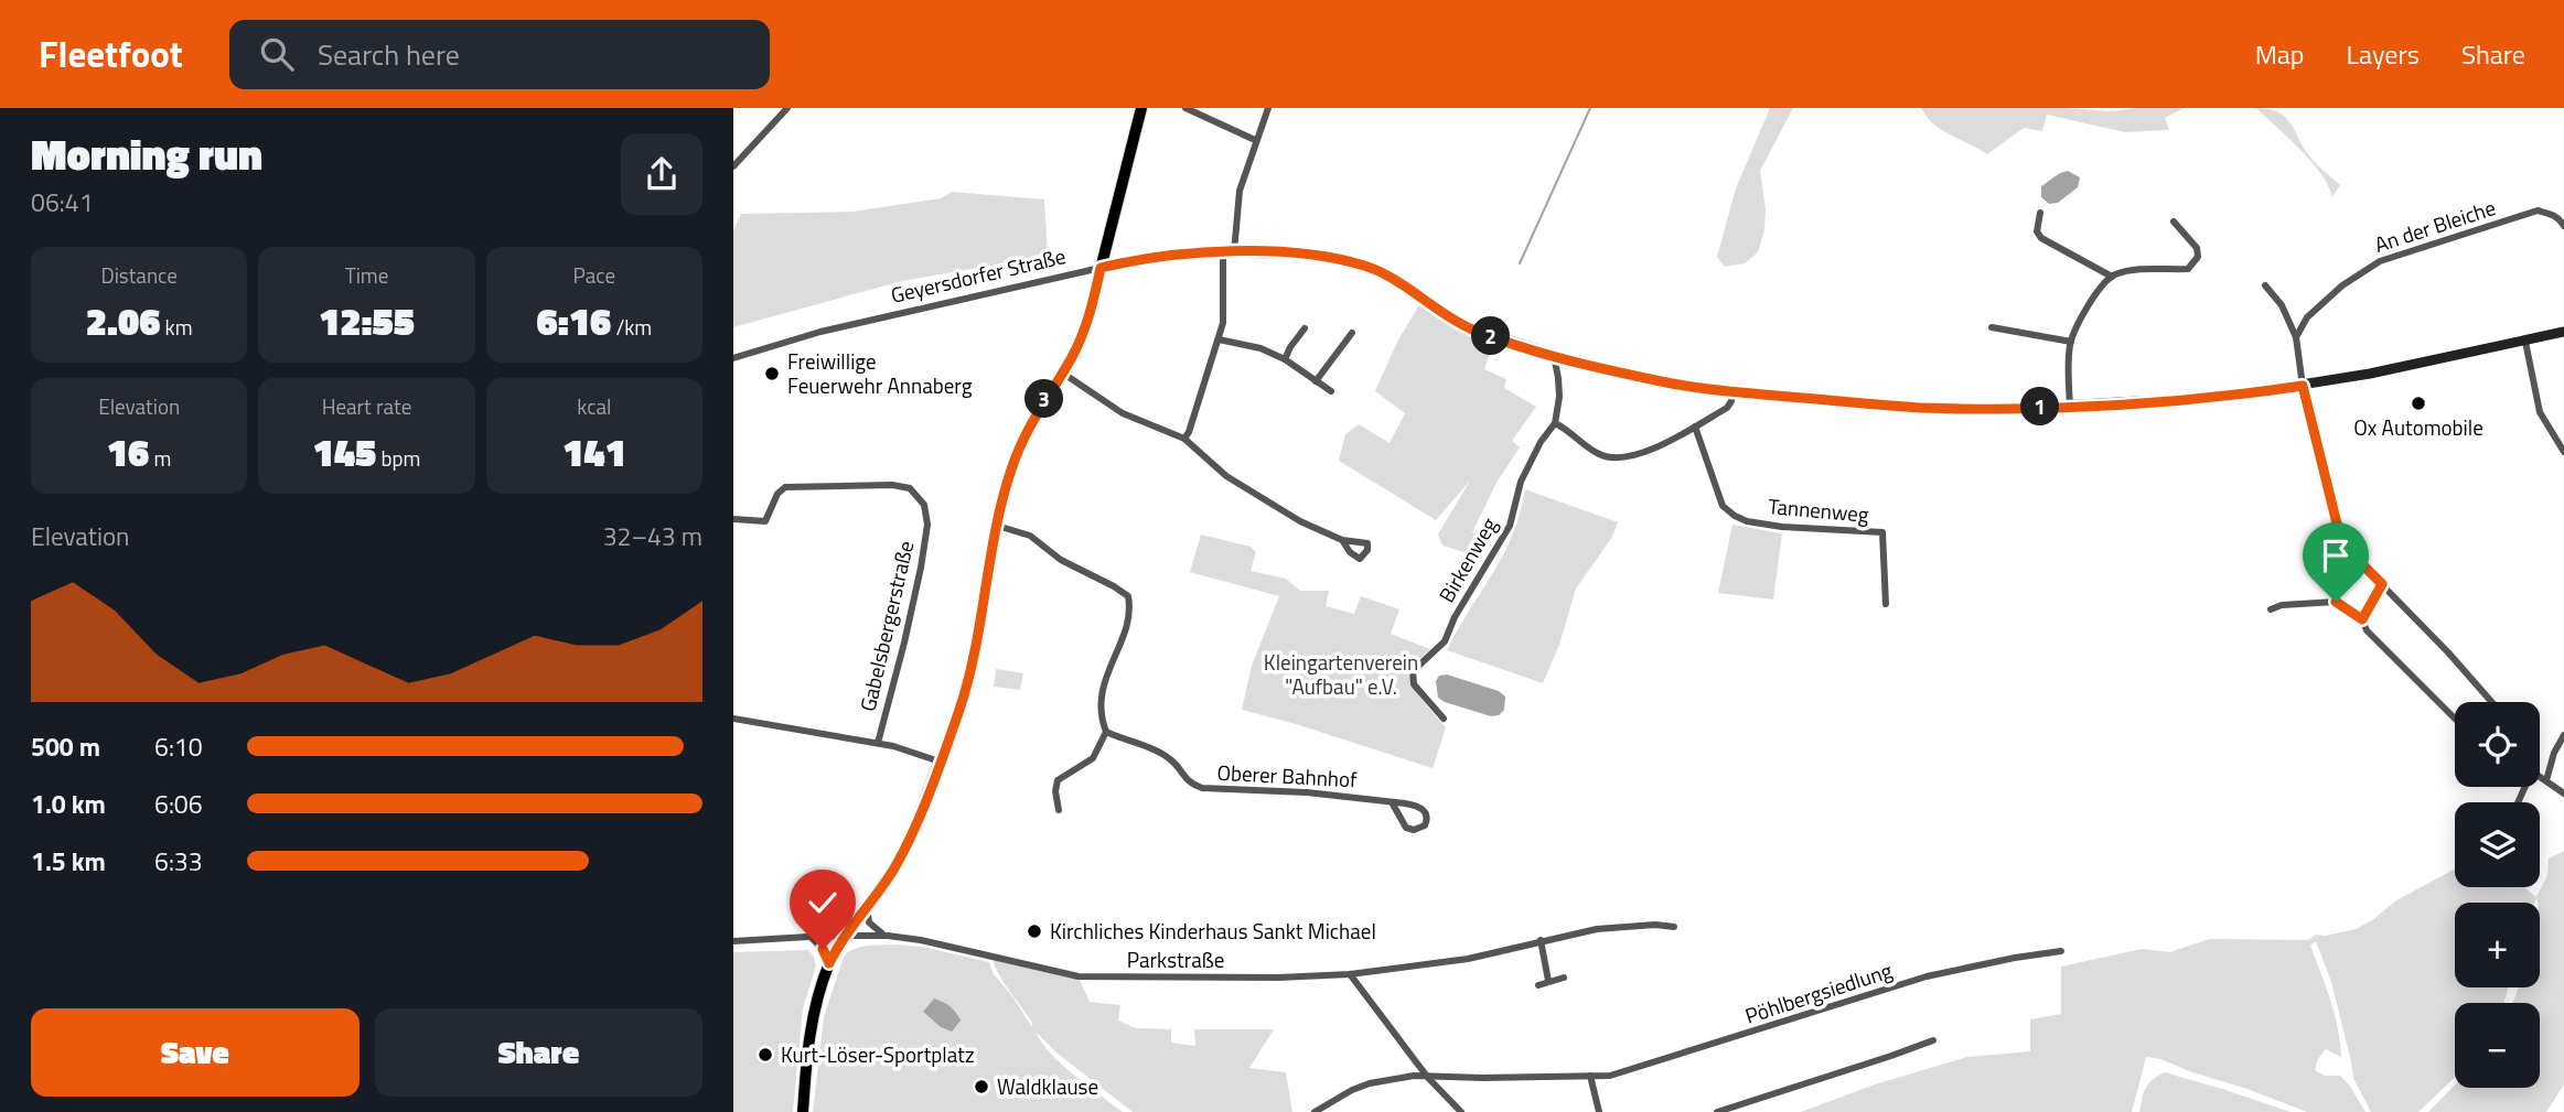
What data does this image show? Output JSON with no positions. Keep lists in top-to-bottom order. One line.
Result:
{"streets":{"main road":["Geyersdorfer Straße"],"street":["An der Bleiche","Tannenweg","Birkenweg","Gabelsbergerstraße","Oberer Bahnhof","Parkstraße","Pöhlbergsiedlung"]},"crossings":[["Geyersdorfer Straße","Birkenweg"]],"parks":["Kleingartenverein \"Aufbau\" e.V."],"places":["Freiwillige Feuerwehr Annaberg","Ox Automobile","Kirchliches Kinderhaus Sankt Michael","Kurt-Löser-Sportplatz","Waldklause"],"page":{"header":"Fleetfoot","search":"Search here","nav":["Map","Layers","Share"],"heading":["Morning run","06:41"],"stats":[["Distance","2.06 km"],["Time","12:55"],["Pace","6:16 /km"],["Elevation","16 m"],["Heart rate","145 bpm"],["kcal","141"]],"pins":["2","3","1"],"chart":["Elevation","32–43 m"],"map_buttons":["+","−"],"list":[{"name":"500 m","note":"6:10"},{"name":"1.0 km","note":"6:06"},{"name":"1.5 km","note":"6:33"}],"buttons":["Save","Share"]}}
